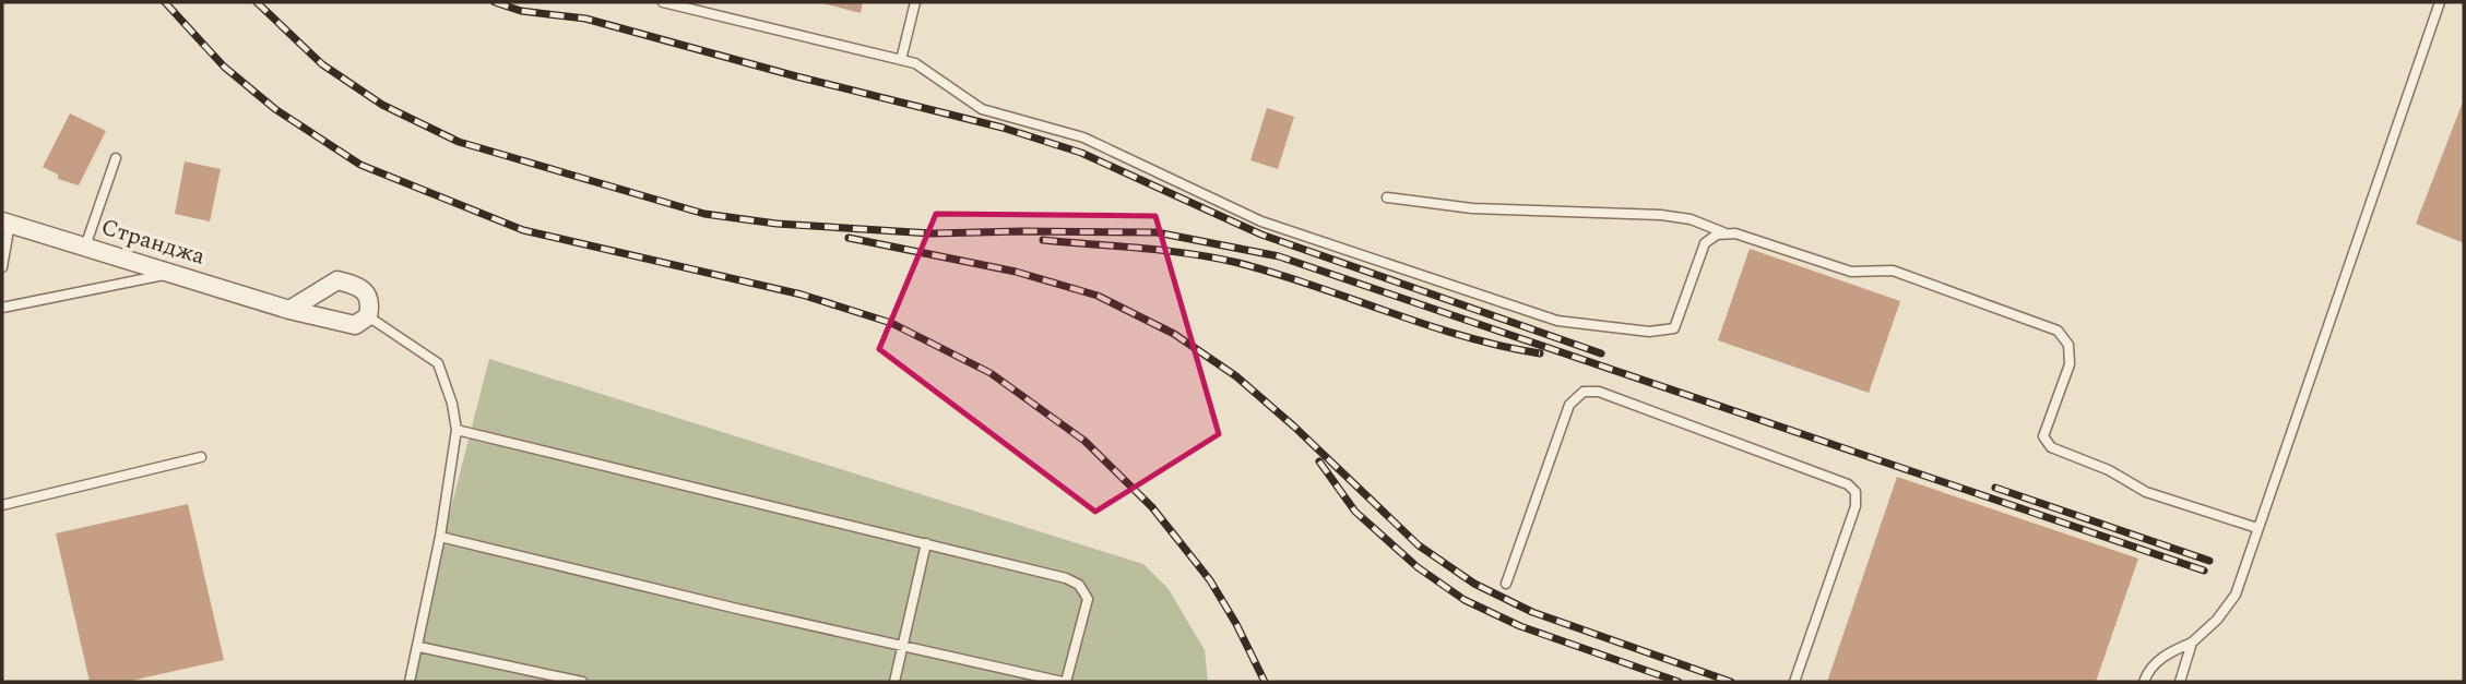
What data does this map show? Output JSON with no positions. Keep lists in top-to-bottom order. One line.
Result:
{"streets":{"street":["Странджа"]}}
